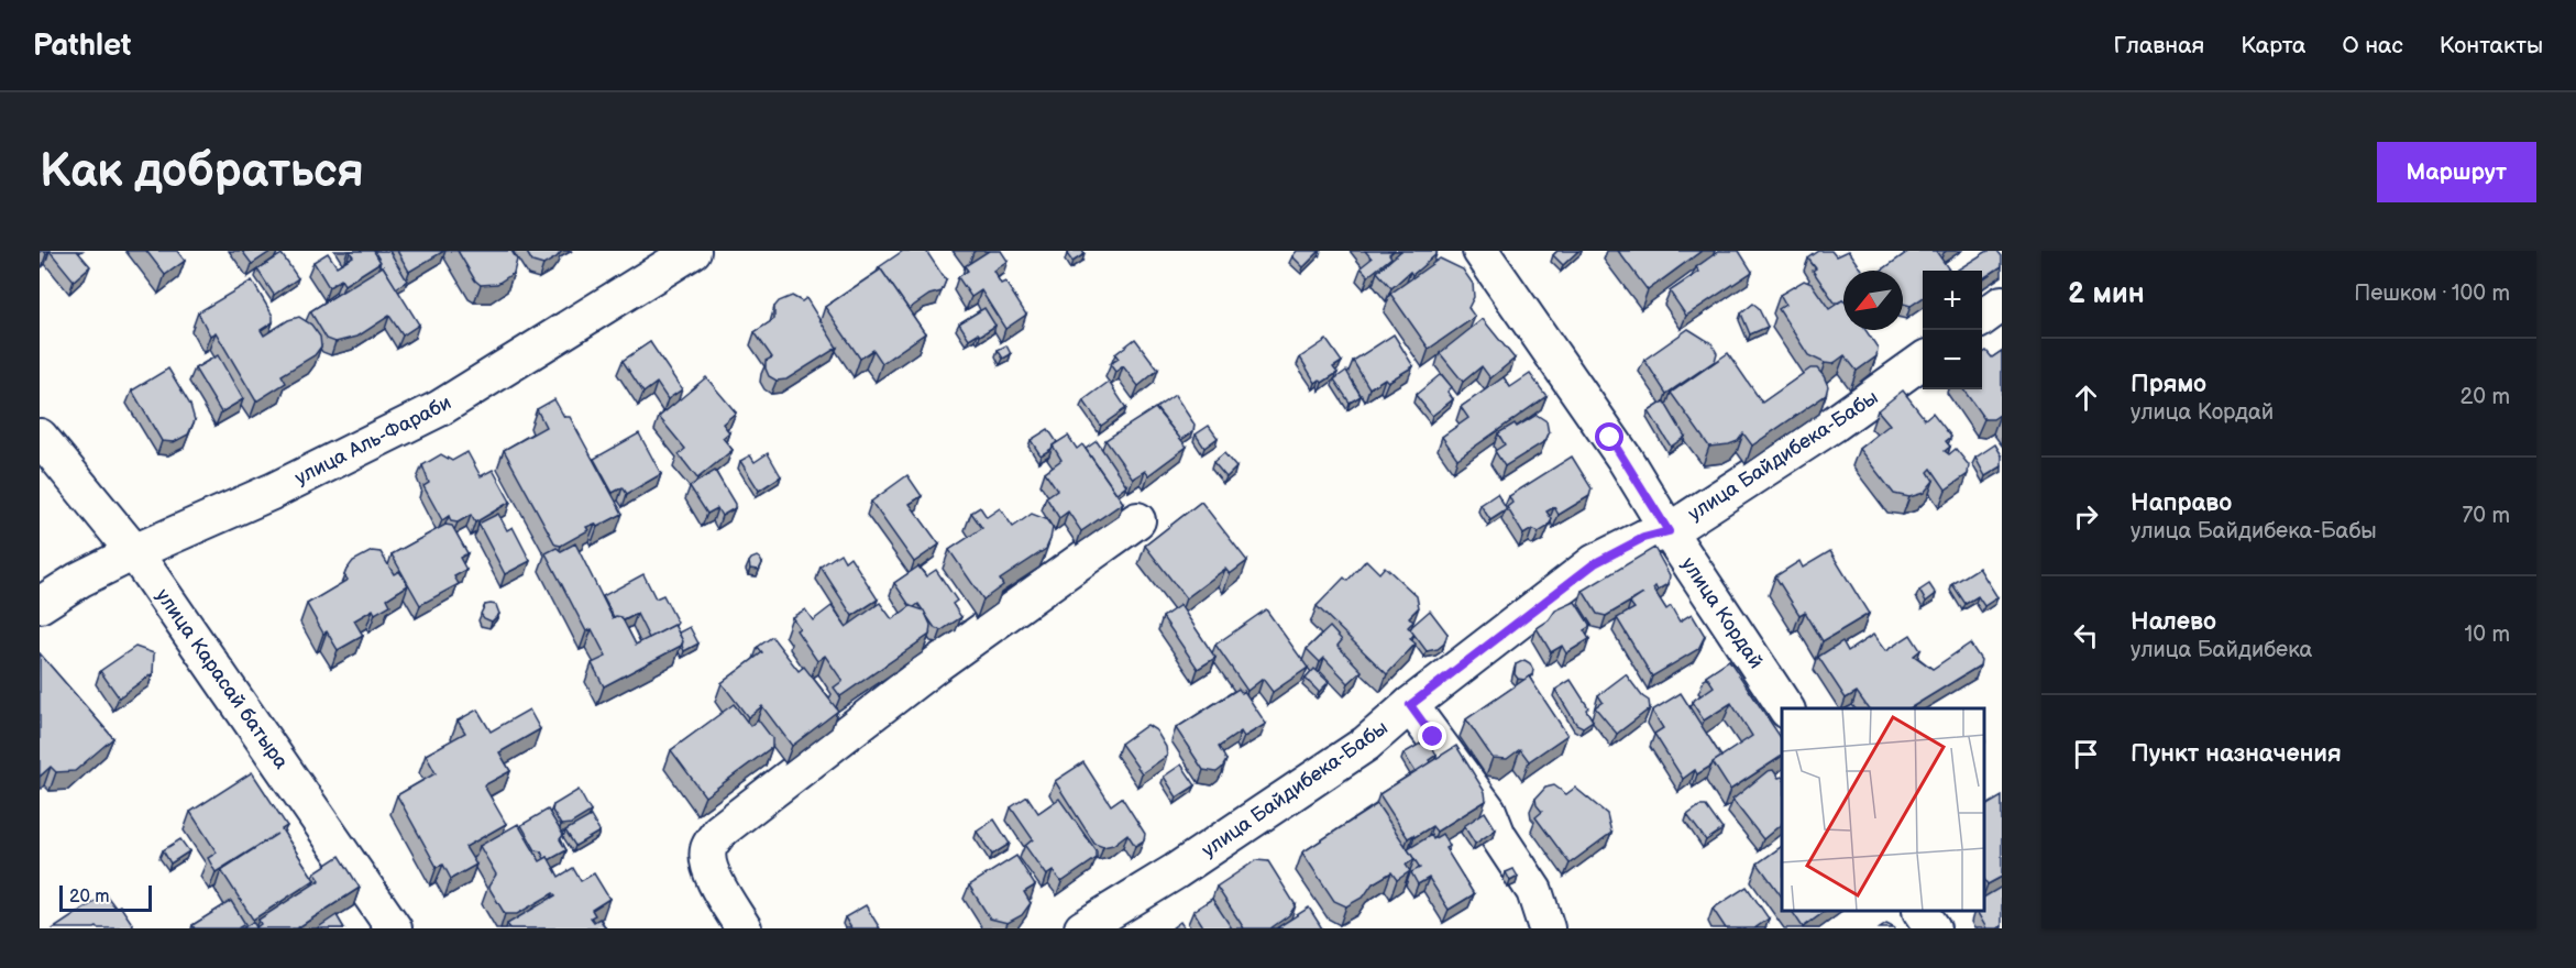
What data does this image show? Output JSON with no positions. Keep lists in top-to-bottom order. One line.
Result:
{"streets":{"street":["улица Аль-Фараби","улица Байдибека-Бабы","улица Кордай","улица Карасай батыра"]},"crossings":[["улица Аль-Фараби","улица Карасай батыра"],["улица Байдибека-Бабы","улица Кордай"]],"scale_bar":"20 m","north":"bottom left","page":{"header":"Pathlet","nav":["Главная","Карта","О нас","Контакты"],"buttons":"Маршрут","title":"Как добраться","heading":["2 мин","Пешком · 100 m"],"map_buttons":["+","−"],"list":[["Прямо","улица Кордай","20 m"],["Направо","улица Байдибека-Бабы","70 m"],["Налево","улица Байдибека","10 m"],"Пункт назначения"],"scale":"20 m"}}
